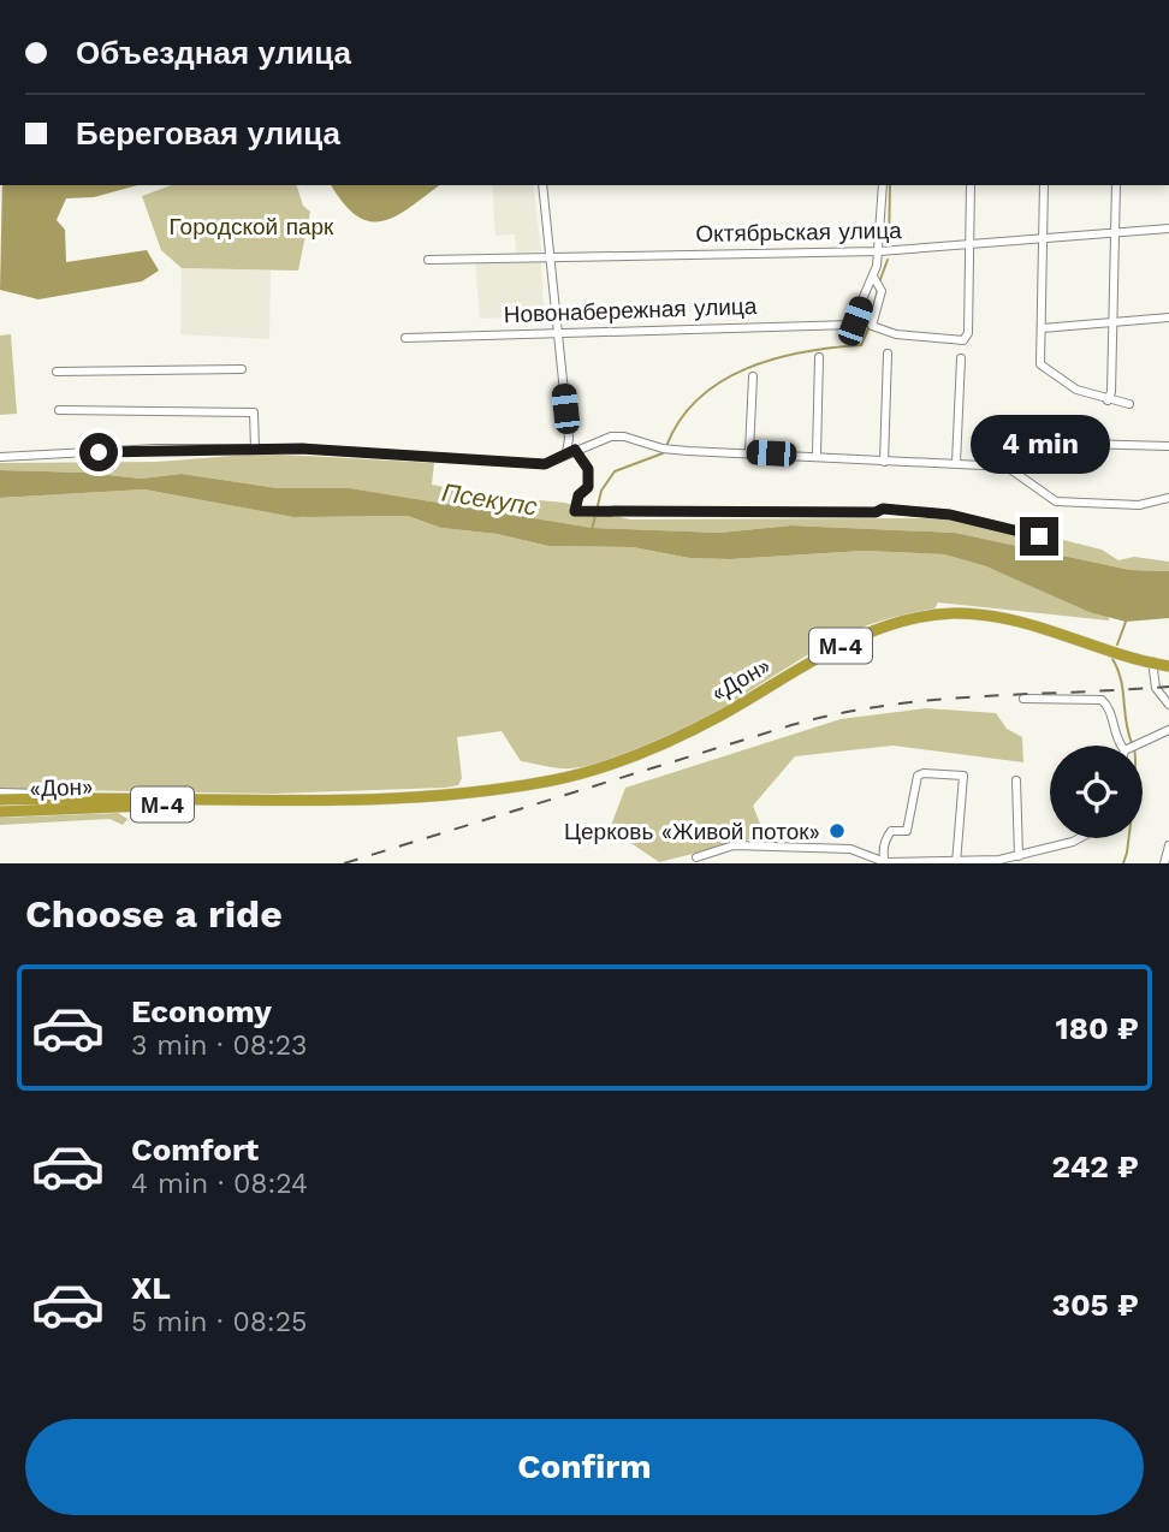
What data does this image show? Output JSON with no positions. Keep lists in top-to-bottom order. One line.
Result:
{"streets":{"highway":["М-4","«Дон»"],"street":["Октябрьская улица","Новонабережная улица"]},"crossings":[["М-4","«Дон»"]],"water":["Псекупс"],"parks":["Городской парк"],"places":["Церковь «Живой поток»"],"page":{"banner":["Объездная улица","Береговая улица"],"bubble":"4 min","heading":"Choose a ride","list":[{"name":"Economy","note":"3 min · 08:23","value":"180 ₽"},{"name":"Comfort","note":"4 min · 08:24","value":"242 ₽"},{"name":"XL","note":"5 min · 08:25","value":"305 ₽"}],"buttons":"Confirm"}}
